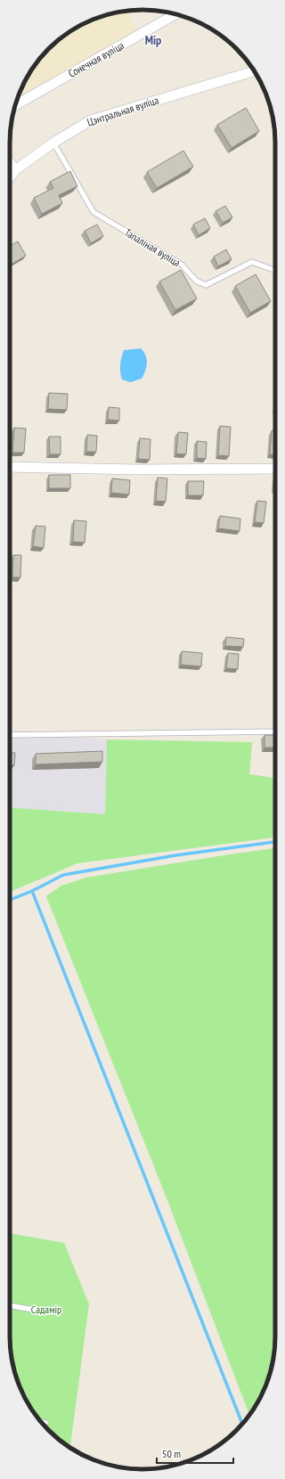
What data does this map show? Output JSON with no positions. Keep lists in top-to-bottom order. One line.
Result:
{"streets":{"street":["Сонечная вуліца","Цэнтральная вуліца"],"lane":["Тапаліная вуліца"]},"crossings":[["Цэнтральная вуліца","Тапаліная вуліца"]],"districts":["Мір"],"parks":["Садамір"],"scale_bar":"50 m"}
